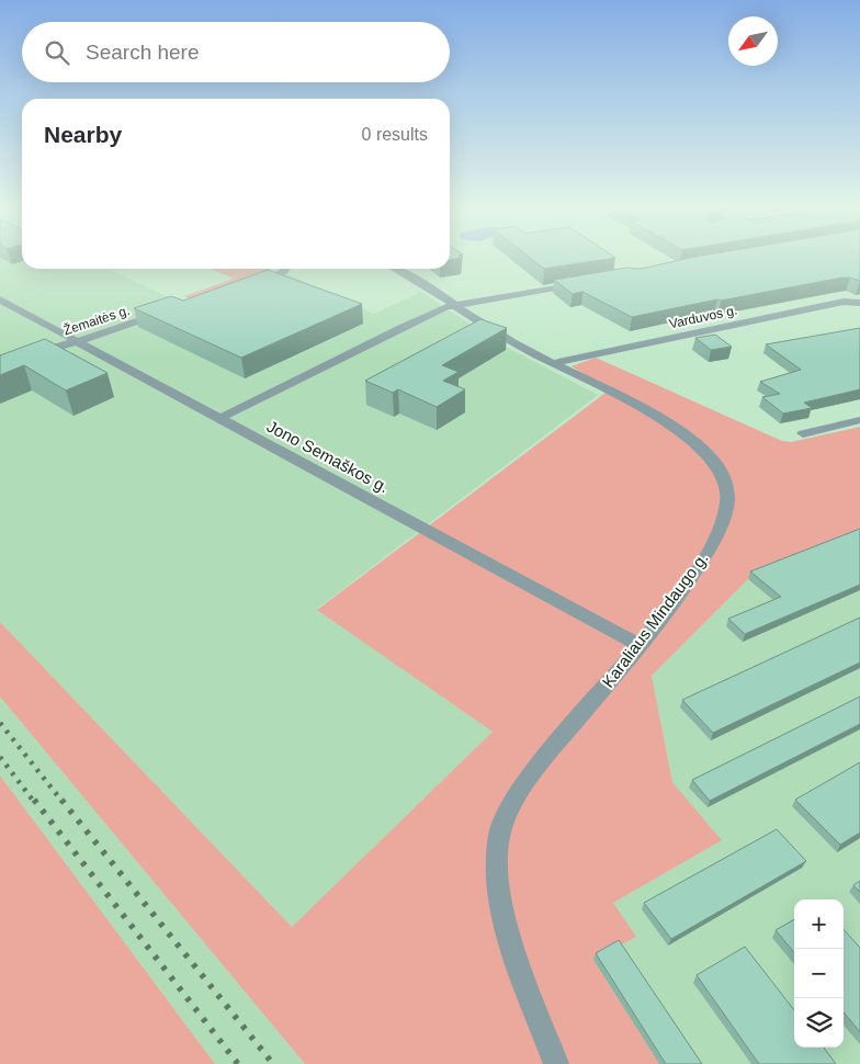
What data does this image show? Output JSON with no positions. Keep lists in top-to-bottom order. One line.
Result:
{"streets":{"street":["Varduvos g.","Žemaitės g.","Jono Semaškos g.","Karaliaus Mindaugo g."]},"crossings":[["Varduvos g.","Karaliaus Mindaugo g."],["Žemaitės g.","Jono Semaškos g."],["Jono Semaškos g.","Karaliaus Mindaugo g."]],"north":"bottom left","page":{"search":"Search here","heading":["Nearby","0 results"],"map_buttons":["+","−"]}}
